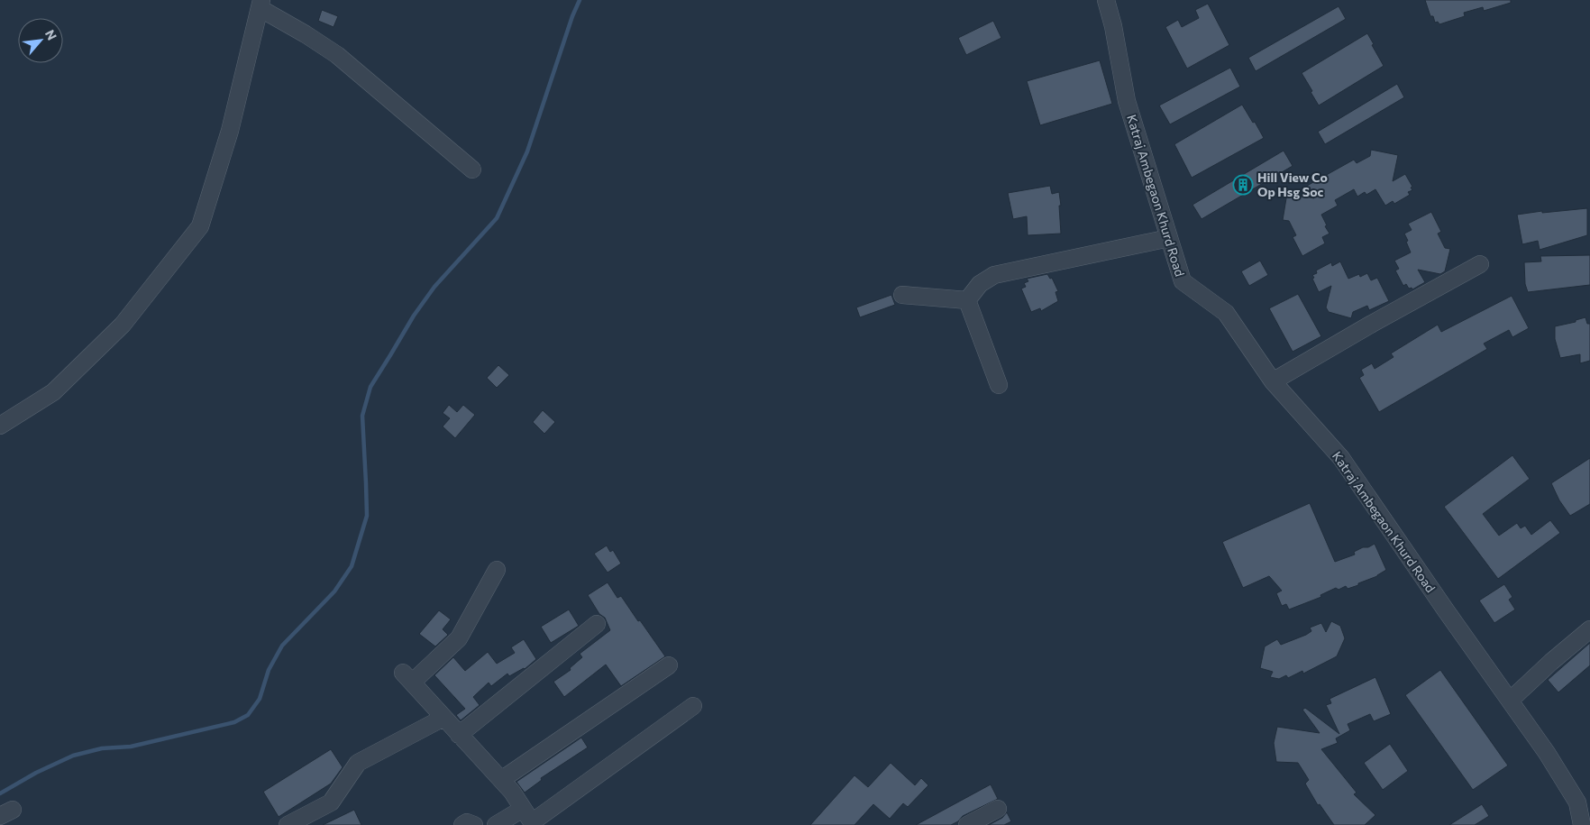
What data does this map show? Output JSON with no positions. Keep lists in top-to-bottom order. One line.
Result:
{"streets":{"street":["Katraj Ambegaon Khurd Road"]},"places":{"building":["Hill View Co Op Hsg Soc"]},"north":"top right"}
